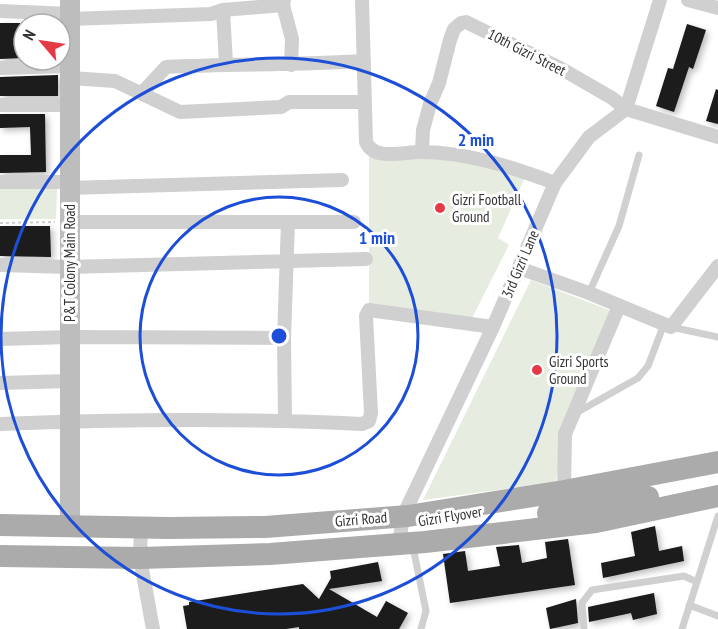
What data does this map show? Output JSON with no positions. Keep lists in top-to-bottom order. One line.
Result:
{"streets":{"main road":["Gizri Flyover","Gizri Road"],"street":["10th Gizri Street","P&T Colony Main Road","3rd Gizri Lane"]},"crossings":[["10th Gizri Street","3rd Gizri Lane"],["P&T Colony Main Road","Gizri Road"],["3rd Gizri Lane","Gizri Road"]],"places":["Gizri Football Ground","Gizri Sports Ground"],"north":"top left","rings":["2 min","1 min"]}
